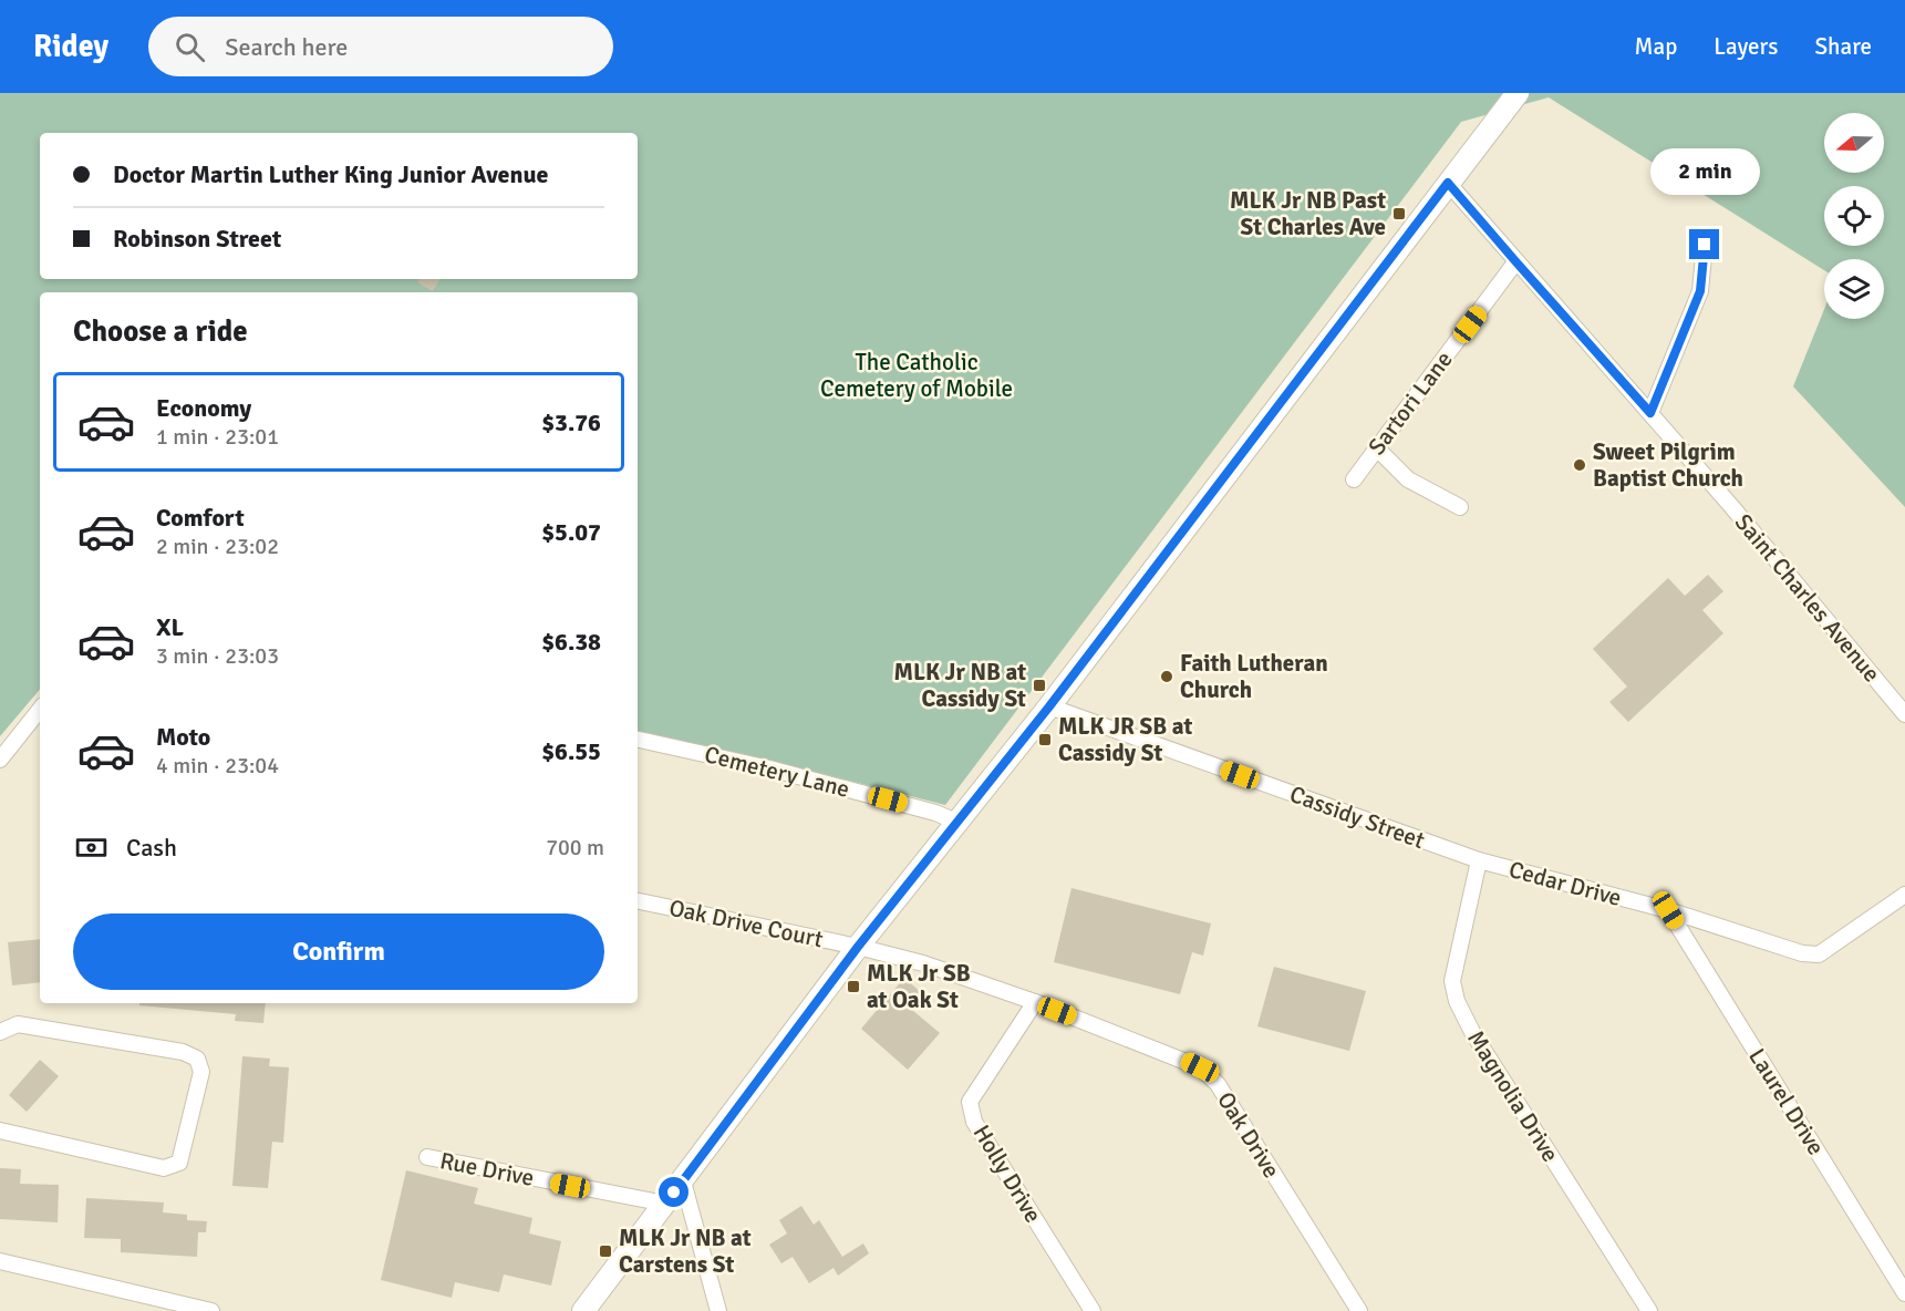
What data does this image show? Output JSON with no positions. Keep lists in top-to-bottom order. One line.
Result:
{"streets":{"street":["Sartori Lane","Saint Charles Avenue","Cemetery Lane","Cassidy Street","Cedar Drive","Oak Drive Court","Magnolia Drive","Laurel Drive","Oak Drive","Rue Drive","Holly Drive"]},"crossings":[["Sartori Lane","Saint Charles Avenue"],["Cassidy Street","Cedar Drive"],["Cassidy Street","Magnolia Drive"],["Cedar Drive","Magnolia Drive"],["Cedar Drive","Laurel Drive"],["Oak Drive Court","Oak Drive"],["Oak Drive","Holly Drive"]],"parks":["The Catholic Cemetery of Mobile"],"places":{"transit":["MLK Jr NB Past St Charles Ave","MLK Jr NB at Cassidy St","MLK JR SB at Cassidy St","MLK Jr SB at Oak St","MLK Jr NB at Carstens St"],"other":["Sweet Pilgrim Baptist Church","Faith Lutheran Church"]},"north":"left","page":{"header":"Ridey","search":"Search here","nav":["Map","Layers","Share"],"banner":["Doctor Martin Luther King Junior Avenue","Robinson Street"],"bubble":"2 min","heading":"Choose a ride","list":[{"name":"Economy","note":"1 min · 23:01","value":"$3.76"},{"name":"Comfort","note":"2 min · 23:02","value":"$5.07"},{"name":"XL","note":"3 min · 23:03","value":"$6.38"},{"name":"Moto","note":"4 min · 23:04","value":"$6.55"}],"pay":["Cash","700 m"],"buttons":"Confirm"}}
